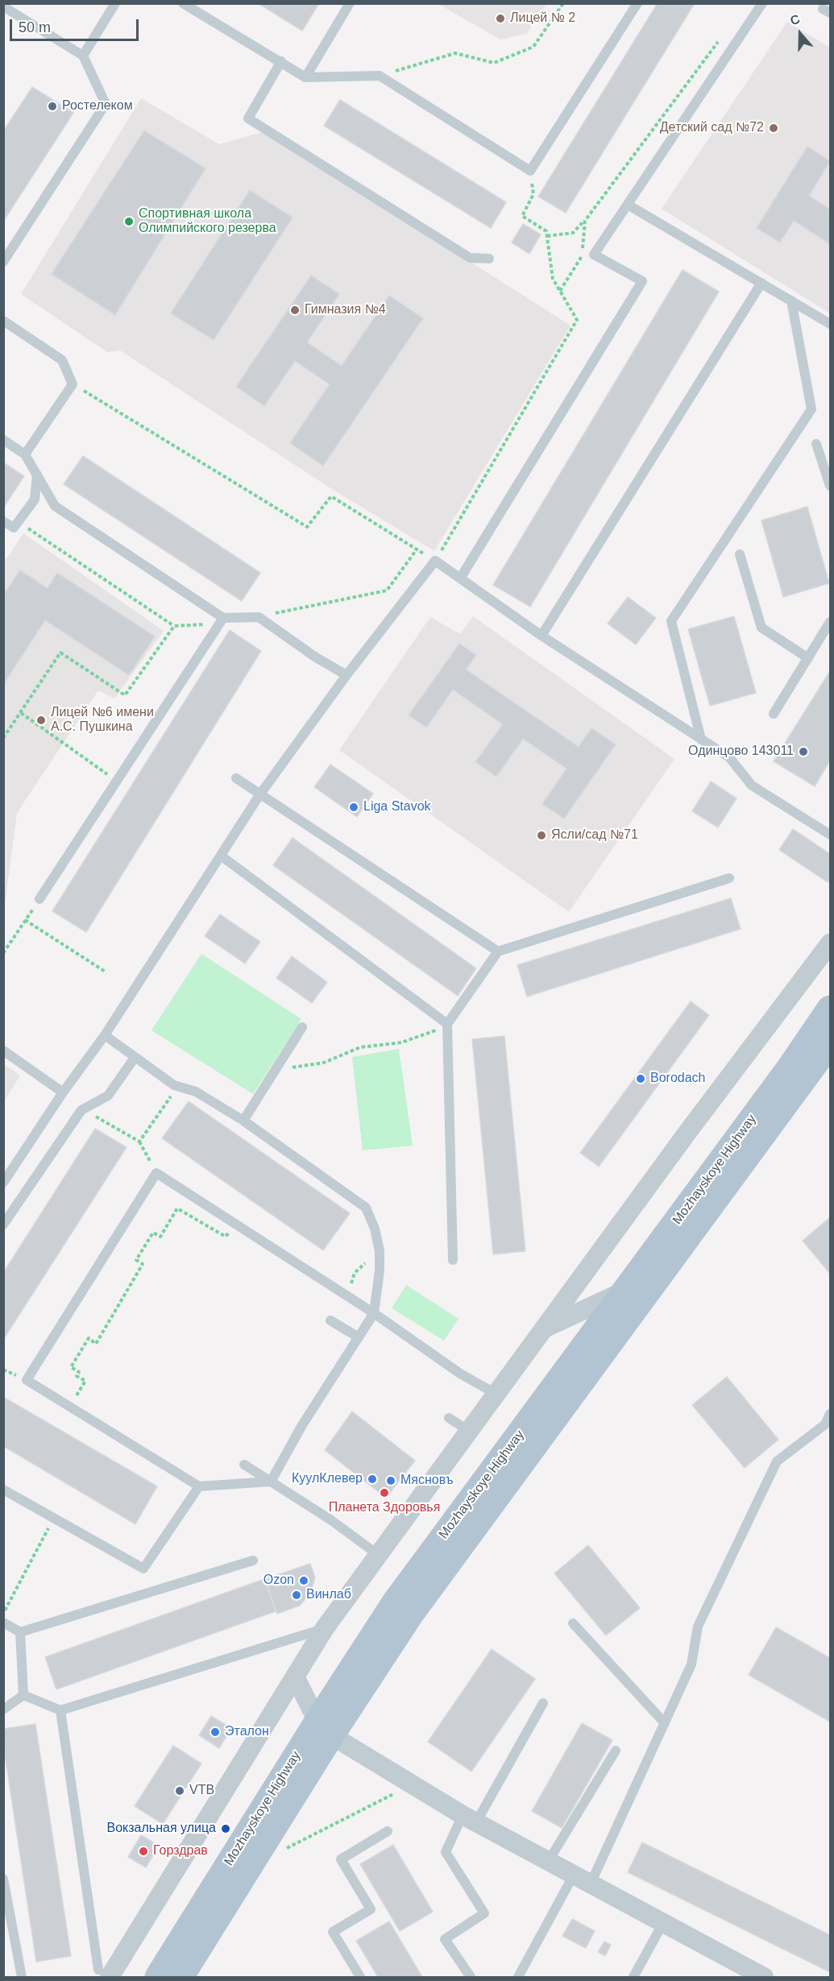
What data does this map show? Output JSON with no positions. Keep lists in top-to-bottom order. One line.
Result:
{"streets":{"main road":["Mozhayskoye Highway"]},"places":["Лицей № 2","Ростелеком","Детский сад №72","Спортивная школа Олимпийского резерва","Гимназия №4","Лицей №6 имени А.С. Пушкина","Одинцово 143011","Liga Stavok","Ясли/сад №71","Borodach","КуулКлевер","Мясновъ","Планета Здоровья","Ozon","Винлаб","Эталон","VTB","Вокзальная улица","Горздрав"],"scale_bar":"50 m","north":"top"}
